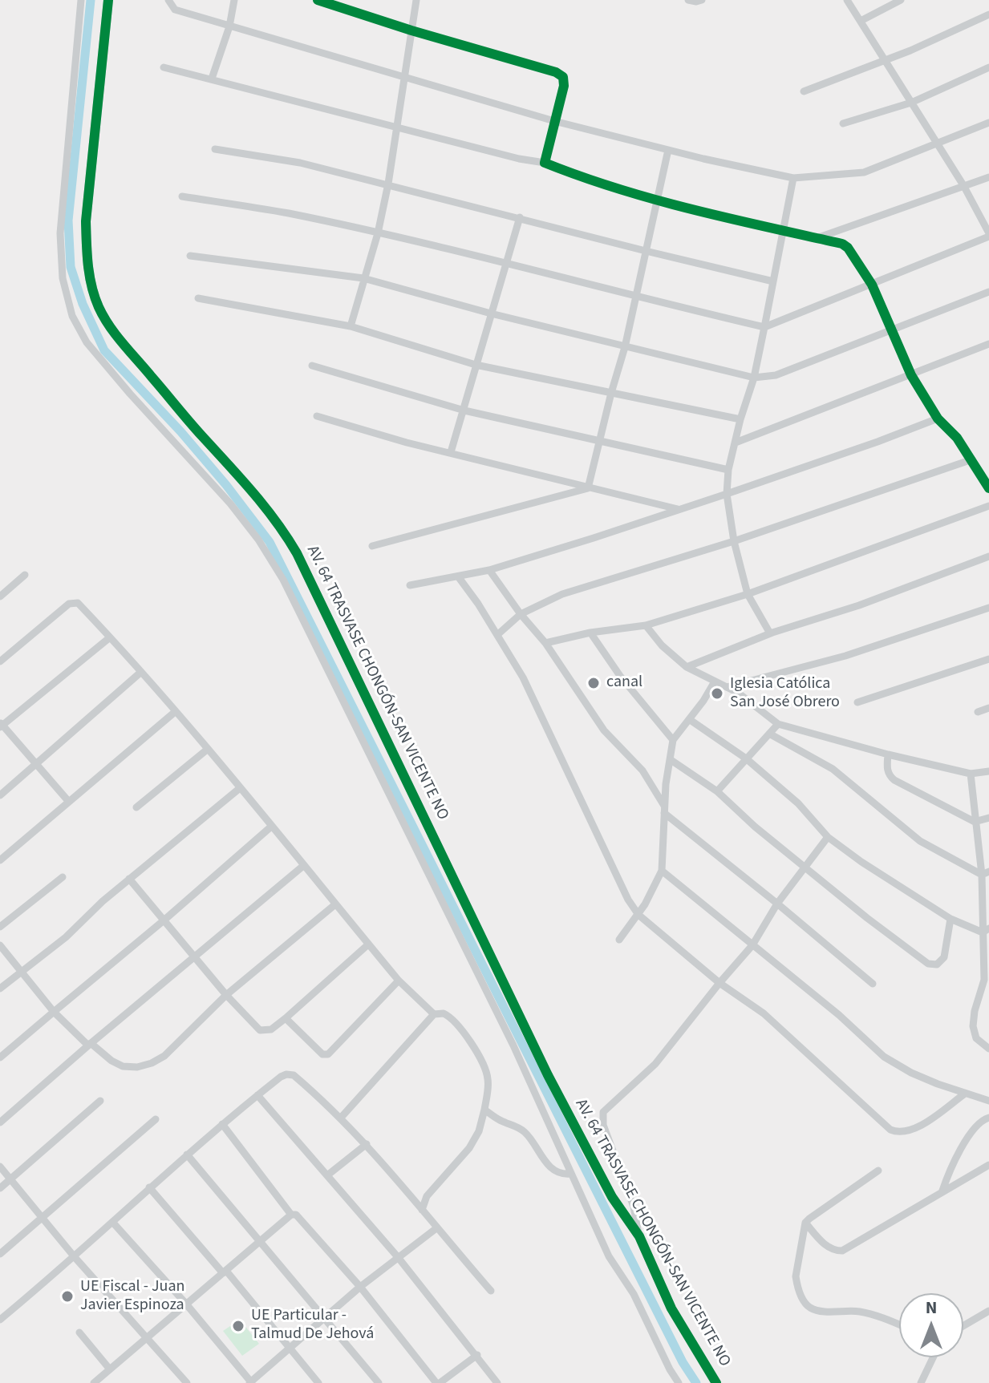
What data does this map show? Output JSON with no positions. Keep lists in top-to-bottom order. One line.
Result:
{"streets":{"street":["AV. 64 TRASVASE CHONGÓN-SAN VICENTE NO"]},"places":["canal","Iglesia Católica San José Obrero","UE Fiscal - Juan Javier Espinoza","UE Particular - Talmud De Jehová"],"north":"top"}
